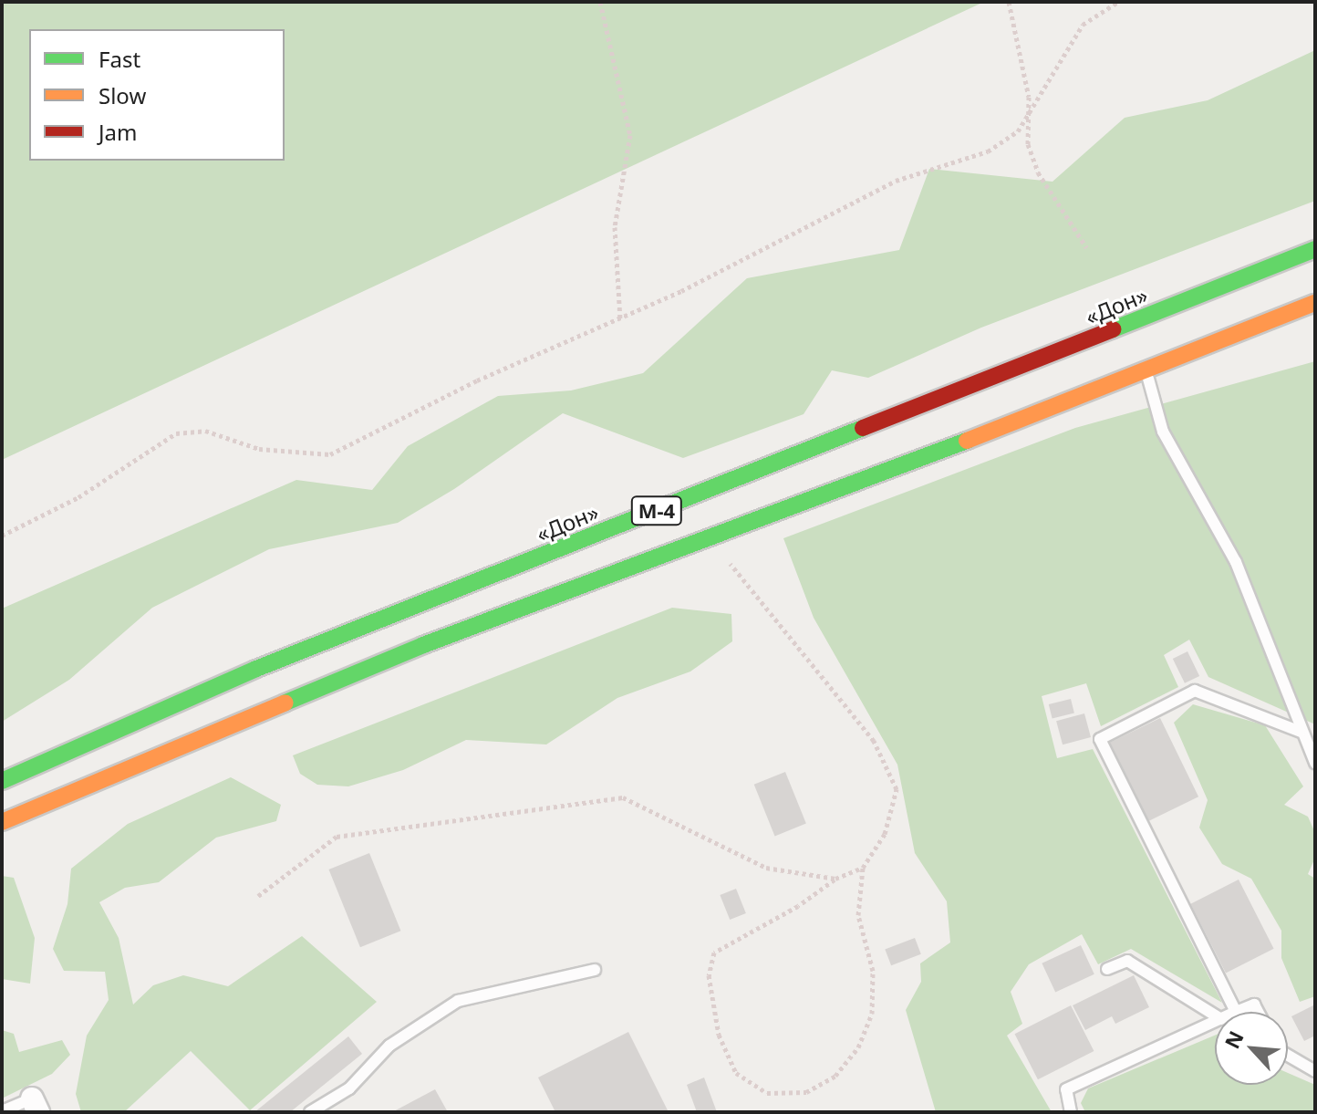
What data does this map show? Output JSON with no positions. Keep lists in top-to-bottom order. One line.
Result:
{"streets":{"highway":["«Дон»","М-4"]},"legend":["Fast","Slow","Jam"],"north":"top left"}
